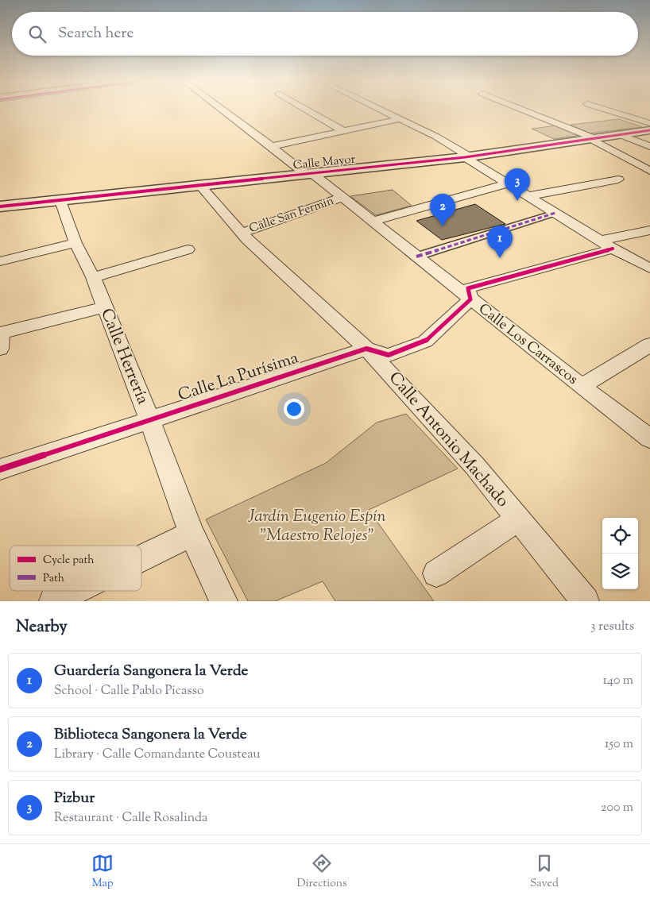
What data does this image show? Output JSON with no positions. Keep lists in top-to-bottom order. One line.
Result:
{"streets":{"street":["Calle Mayor","Calle San Fermín","Calle Los Carrascos","Calle Herrería","Calle La Purísima","Calle Antonio Machado"]},"crossings":[["Calle Mayor","Calle Los Carrascos"],["Calle Mayor","Calle Herrería"],["Calle Mayor","Calle Antonio Machado"],["Calle San Fermín","Calle Los Carrascos"],["Calle San Fermín","Calle Antonio Machado"],["Calle Herrería","Calle La Purísima"],["Calle La Purísima","Calle Antonio Machado"]],"parks":["Jardín Eugenio Espín \"Maestro Relojes\""],"legend":["Cycle path","Path"],"page":{"search":"Search here","pins":["3","2","1"],"heading":["Nearby","3 results"],"list":[{"mark":"1","name":"Guardería Sangonera la Verde","note":"School · Calle Pablo Picasso","value":"140 m"},{"mark":"2","name":"Biblioteca Sangonera la Verde","note":"Library · Calle Comandante Cousteau","value":"150 m"},{"mark":"3","name":"Pizbur","note":"Restaurant · Calle Rosalinda","value":"200 m"}],"nav":["Map","Directions","Saved"]}}
